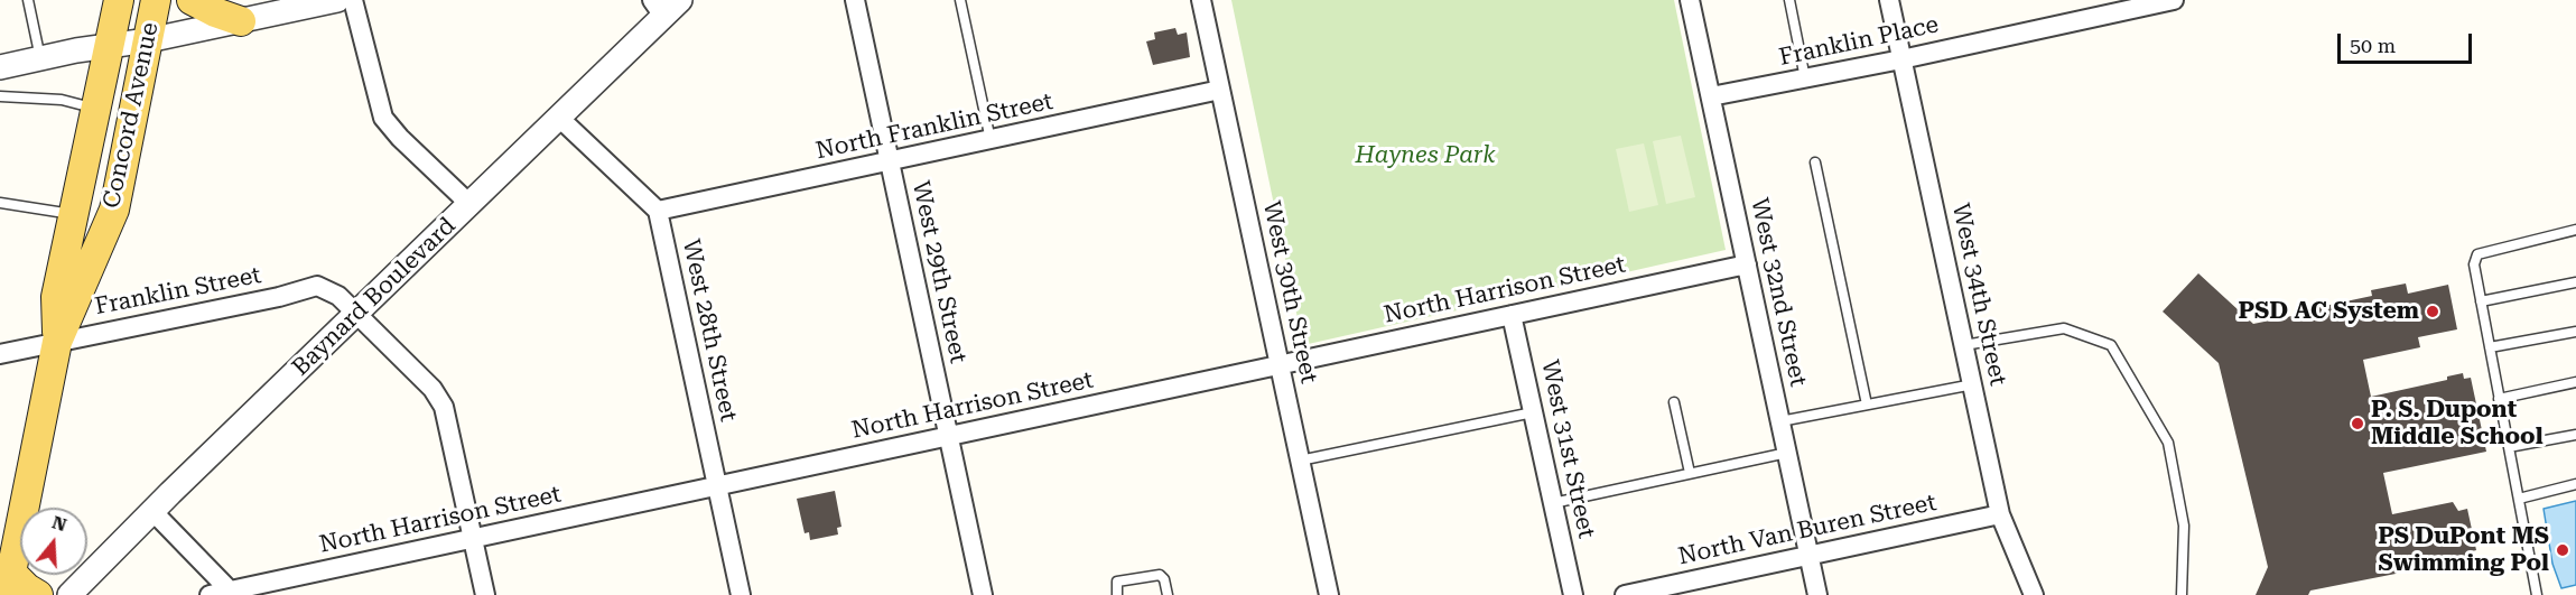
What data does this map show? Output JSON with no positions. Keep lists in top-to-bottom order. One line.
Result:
{"streets":{"main road":["Concord Avenue"],"street":["Franklin Place","North Franklin Street","West 29th Street","North Harrison Street","Franklin Street","West 30th Street","West 32nd Street","West 34th Street","Baynard Boulevard","West 28th Street","West 31st Street","North Van Buren Street"]},"crossings":[["Franklin Place","West 32nd Street"],["Franklin Place","West 34th Street"],["Concord Avenue","Franklin Street"],["North Franklin Street","West 29th Street"],["North Franklin Street","West 30th Street"],["North Franklin Street","West 28th Street"],["West 29th Street","North Harrison Street"],["North Harrison Street","Franklin Street"],["North Harrison Street","West 30th Street"],["North Harrison Street","West 32nd Street"],["North Harrison Street","West 28th Street"],["North Harrison Street","West 31st Street"],["Franklin Street","Baynard Boulevard"],["West 32nd Street","North Van Buren Street"],["West 34th Street","North Van Buren Street"]],"parks":["Haynes Park"],"places":["PSD AC System","P. S. Dupont Middle School","PS DuPont MS Swimming Pol"],"scale_bar":"50 m","north":"top"}
